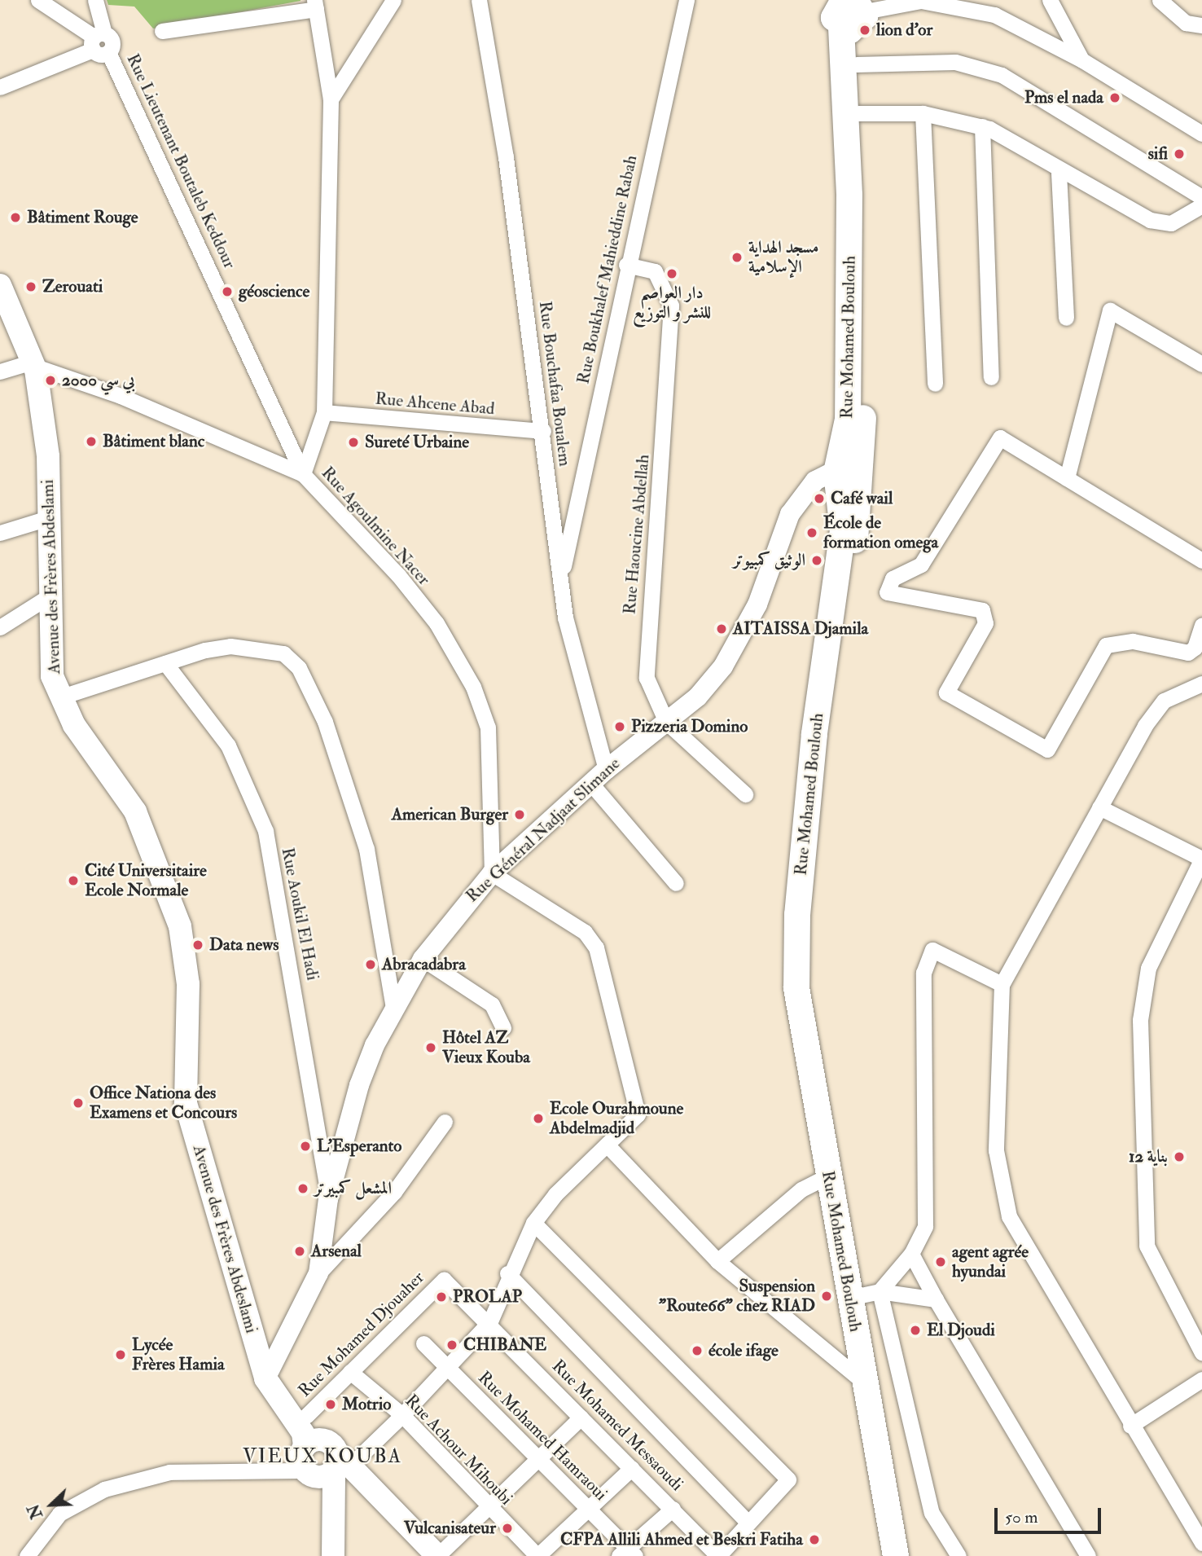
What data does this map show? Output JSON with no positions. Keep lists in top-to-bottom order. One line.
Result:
{"streets":{"main road":["Rue Mohamed Boulouh","Avenue des Frères Abdeslami"],"street":["Rue Lieutenant Boutaleb Keddour","Rue Boukhalef Mahieddine Rabah","Rue Bouchafaa Boualem","Rue Ahcene Abad","Rue Agoulmine Nacer","Rue Haoucine Abdellah","Rue Général Nadjaat Slimane","Rue Aoukil El Hadi","Rue Mohamed Djouaher","Rue Mohamed Messaoudi","Rue Mohamed Hamraoui","Rue Achour Mihoubi"]},"crossings":[["Rue Lieutenant Boutaleb Keddour","Rue Agoulmine Nacer"],["Rue Boukhalef Mahieddine Rabah","Rue Bouchafaa Boualem"],["Rue Boukhalef Mahieddine Rabah","Rue Haoucine Abdellah"],["Rue Mohamed Boulouh","Rue Général Nadjaat Slimane"],["Rue Bouchafaa Boualem","Rue Ahcene Abad"],["Rue Bouchafaa Boualem","Rue Général Nadjaat Slimane"],["Rue Agoulmine Nacer","Avenue des Frères Abdeslami"],["Rue Agoulmine Nacer","Rue Général Nadjaat Slimane"],["Rue Haoucine Abdellah","Rue Général Nadjaat Slimane"],["Avenue des Frères Abdeslami","Rue Général Nadjaat Slimane"],["Rue Général Nadjaat Slimane","Rue Aoukil El Hadi"],["Rue Mohamed Djouaher","Rue Mohamed Messaoudi"],["Rue Mohamed Djouaher","Rue Achour Mihoubi"]],"districts":["VIEUX KOUBA"],"places":["lion d'or","Pms el nada","sifi","Bâtiment Rouge","مسجد الهداية الإسلامية","دار العواصم للنشر و التوزيع","Zerouati","géoscience","بي سي 2000","Bâtiment blanc","Sureté Urbaine","Café wail","École de formation omega","الوثيق كمبيوتر","AITAISSA Djamila","Pizzeria Domino","American Burger","Cité Universitaire Ecole Normale","Data news","Abracadabra","Hôtel AZ Vieux Kouba","Office Nationa des Examens et Concours","Ecole Ourahmoune Abdelmadjid","L'Esperanto","بناية 12","المشعل كمبيرتر","Arsenal","agent agrée hyundai","Suspension \"Route66\" chez RIAD","PROLAP","El Djoudi","CHIBANE","école ifage","Lycée Frères Hamia","Motrio","Vulcanisateur","CFPA Allili Ahmed et Beskri Fatiha"],"scale_bar":"50 m","north":"bottom left"}
